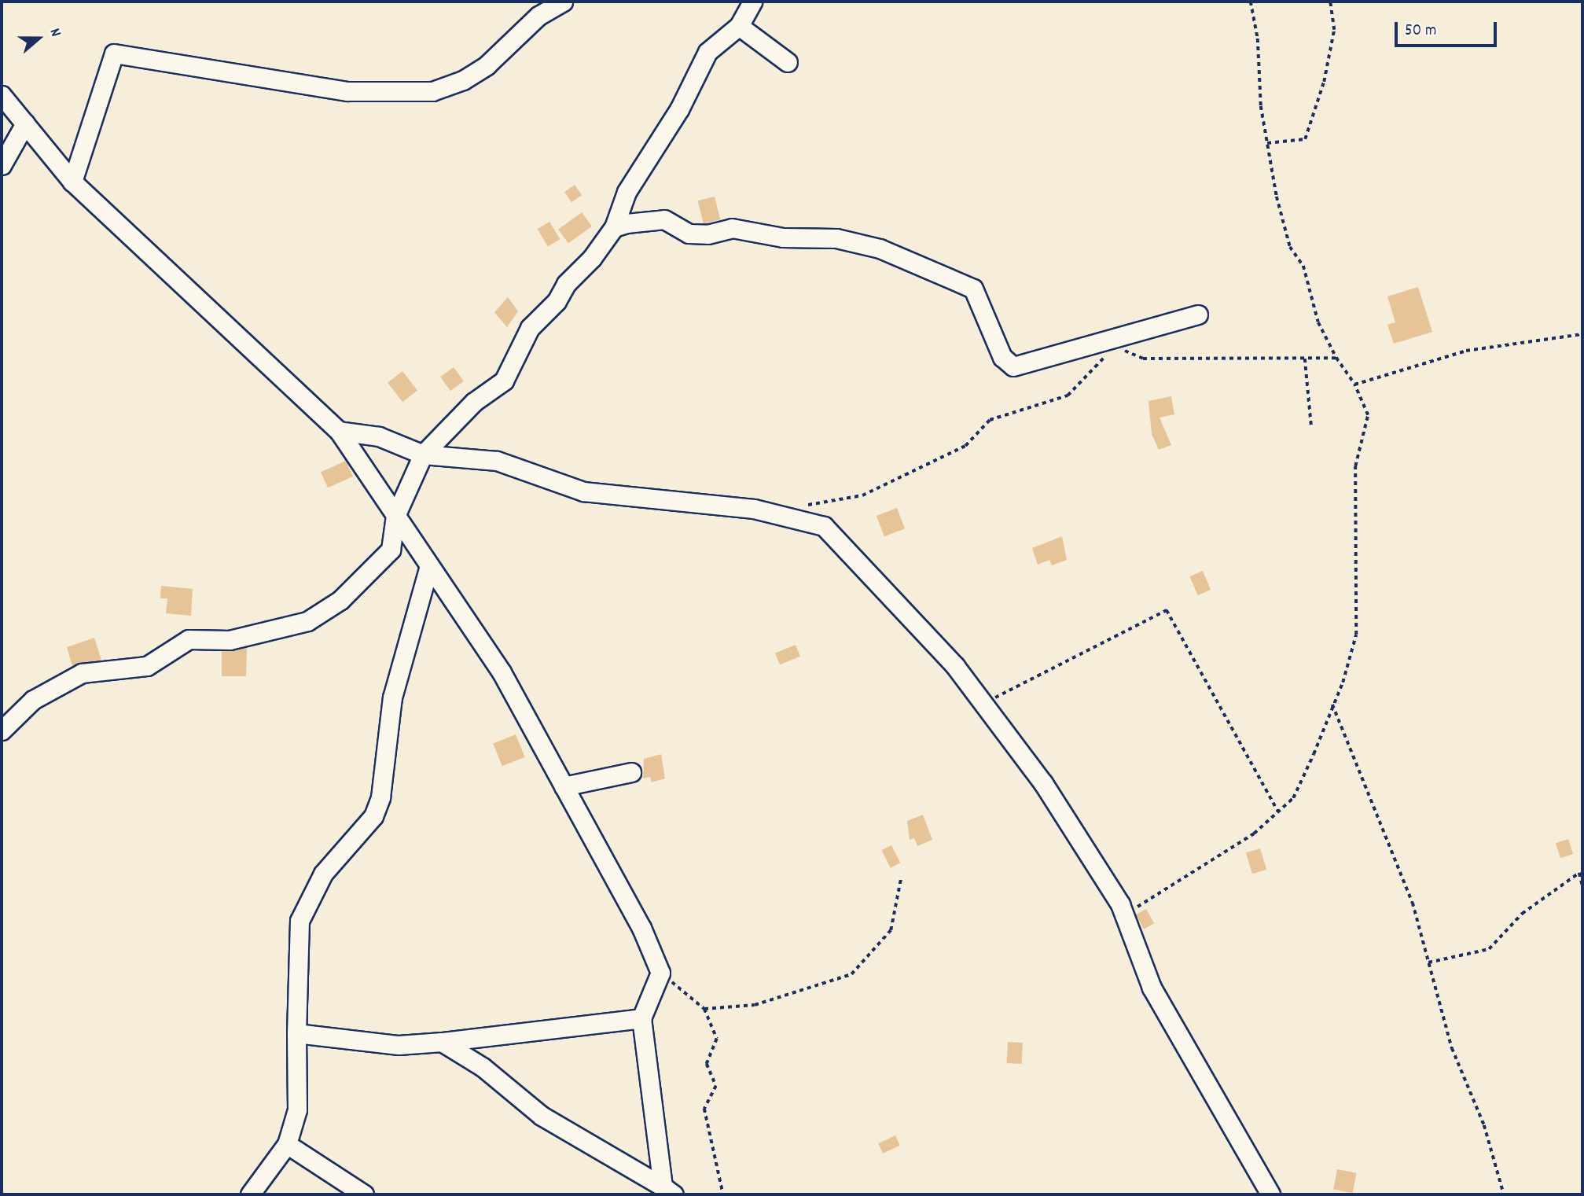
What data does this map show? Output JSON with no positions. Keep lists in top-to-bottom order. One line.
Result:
{"scale_bar":"50 m","north":"right"}
